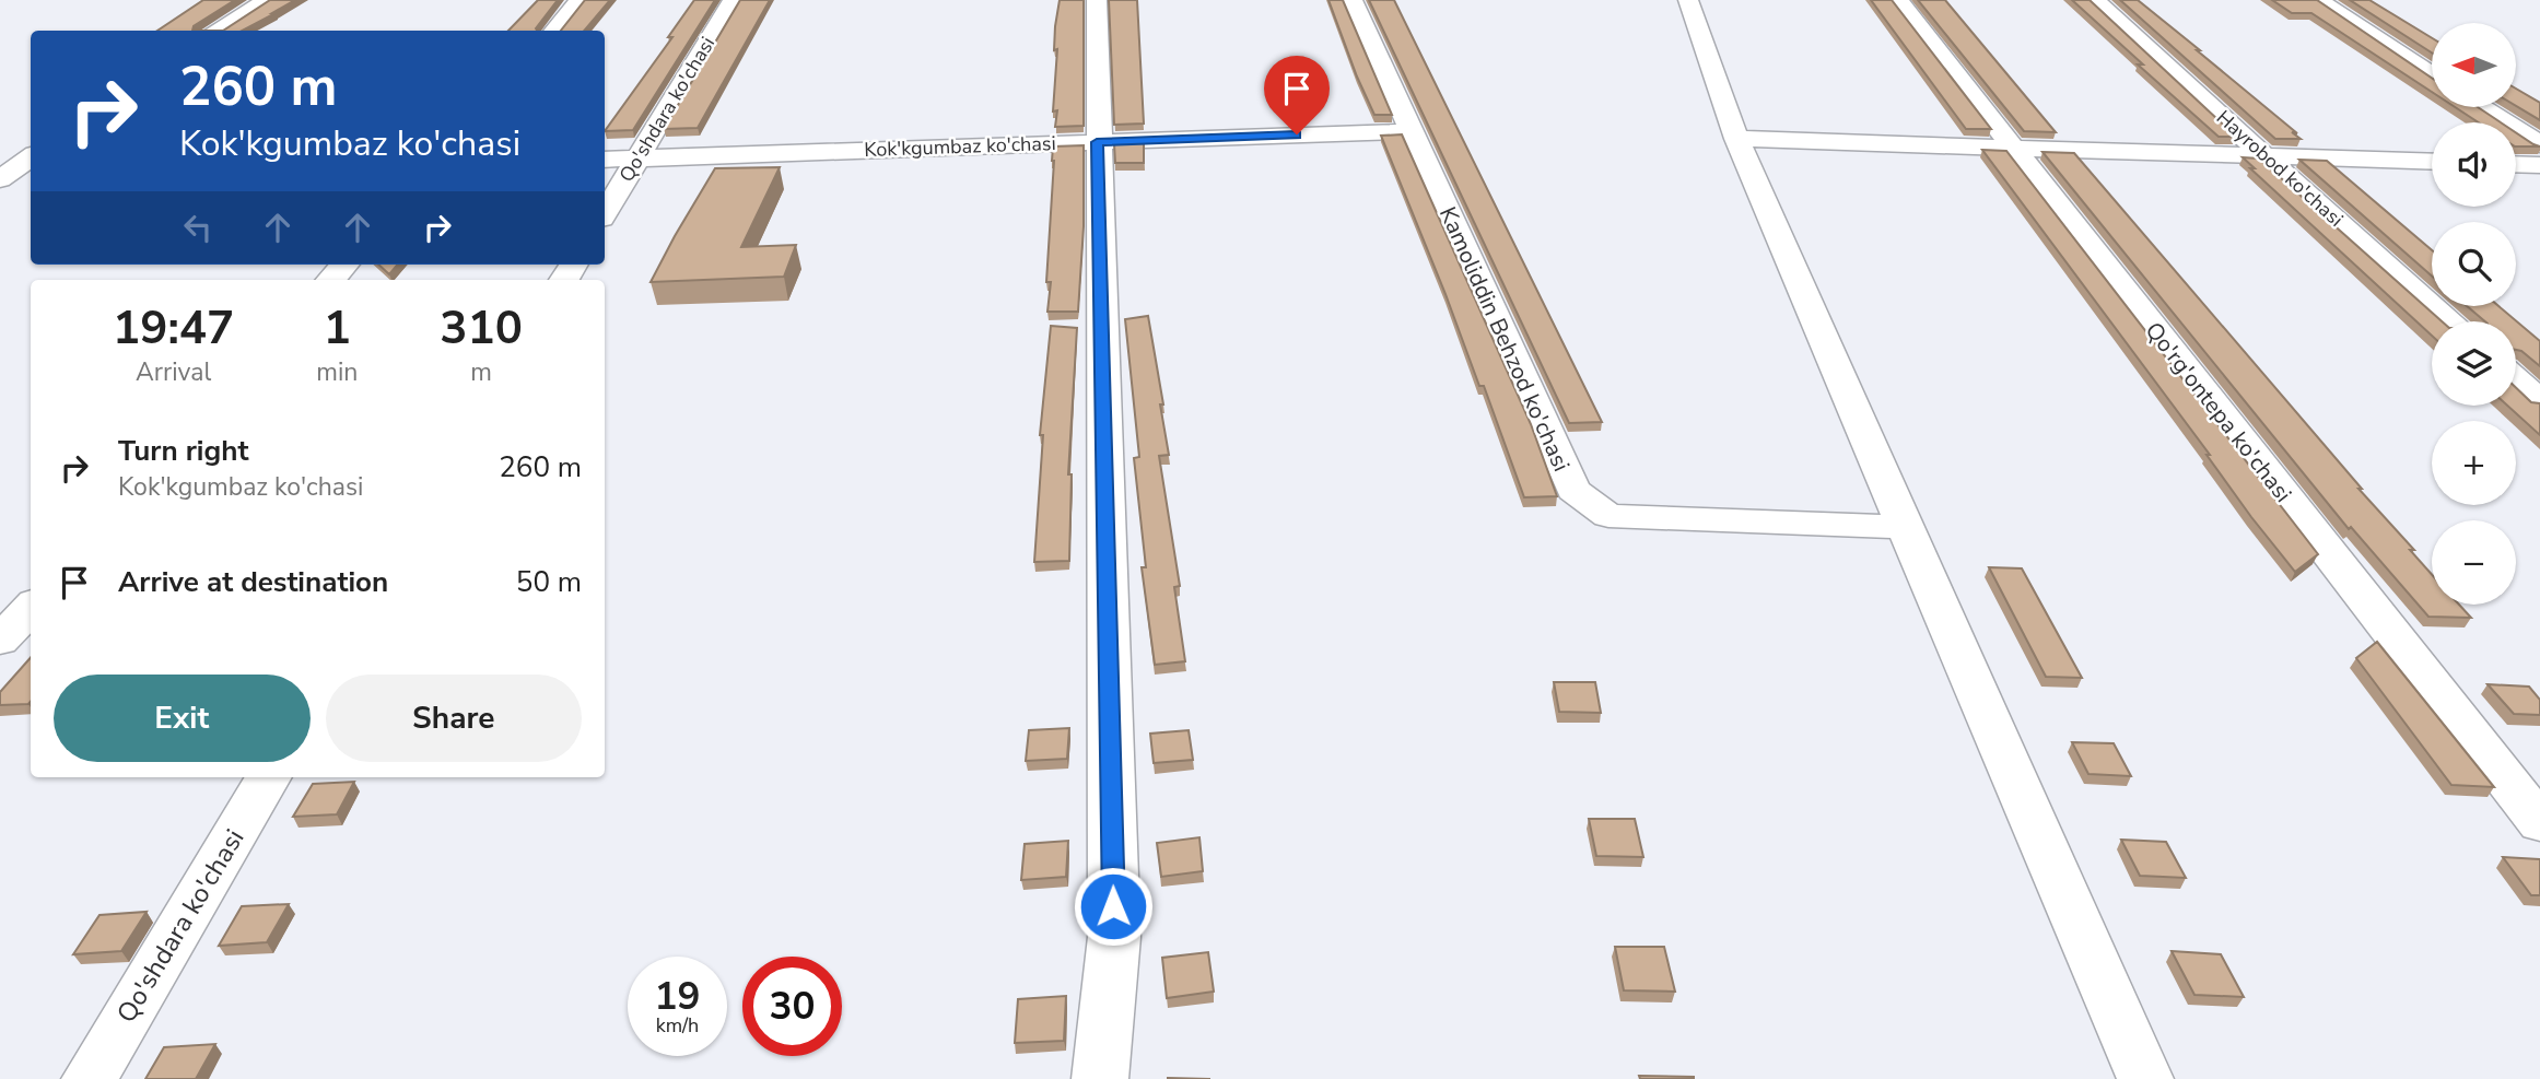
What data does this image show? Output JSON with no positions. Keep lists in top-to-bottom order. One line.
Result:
{"streets":{"street":["Qo'shdara ko'chasi","Kok'kgumbaz ko'chasi","Hayrobod ko'chasi","Kamoliddin Behzod ko'chasi","Qo'rg'ontepa ko'chasi"]},"crossings":[["Qo'shdara ko'chasi","Kok'kgumbaz ko'chasi"],["Kok'kgumbaz ko'chasi","Kamoliddin Behzod ko'chasi"]],"north":"left","page":{"map_buttons":["+","−"],"turn":["260 m","Kok'kgumbaz ko'chasi"],"eta":["19:47","Arrival","1","min","310","m"],"list":[{"name":"Turn right","note":"Kok'kgumbaz ko'chasi","value":"260 m"},{"name":"Arrive at destination","value":"50 m"}],"buttons":["Exit","Share"],"speed":"19 km/h","limit":"30"}}
